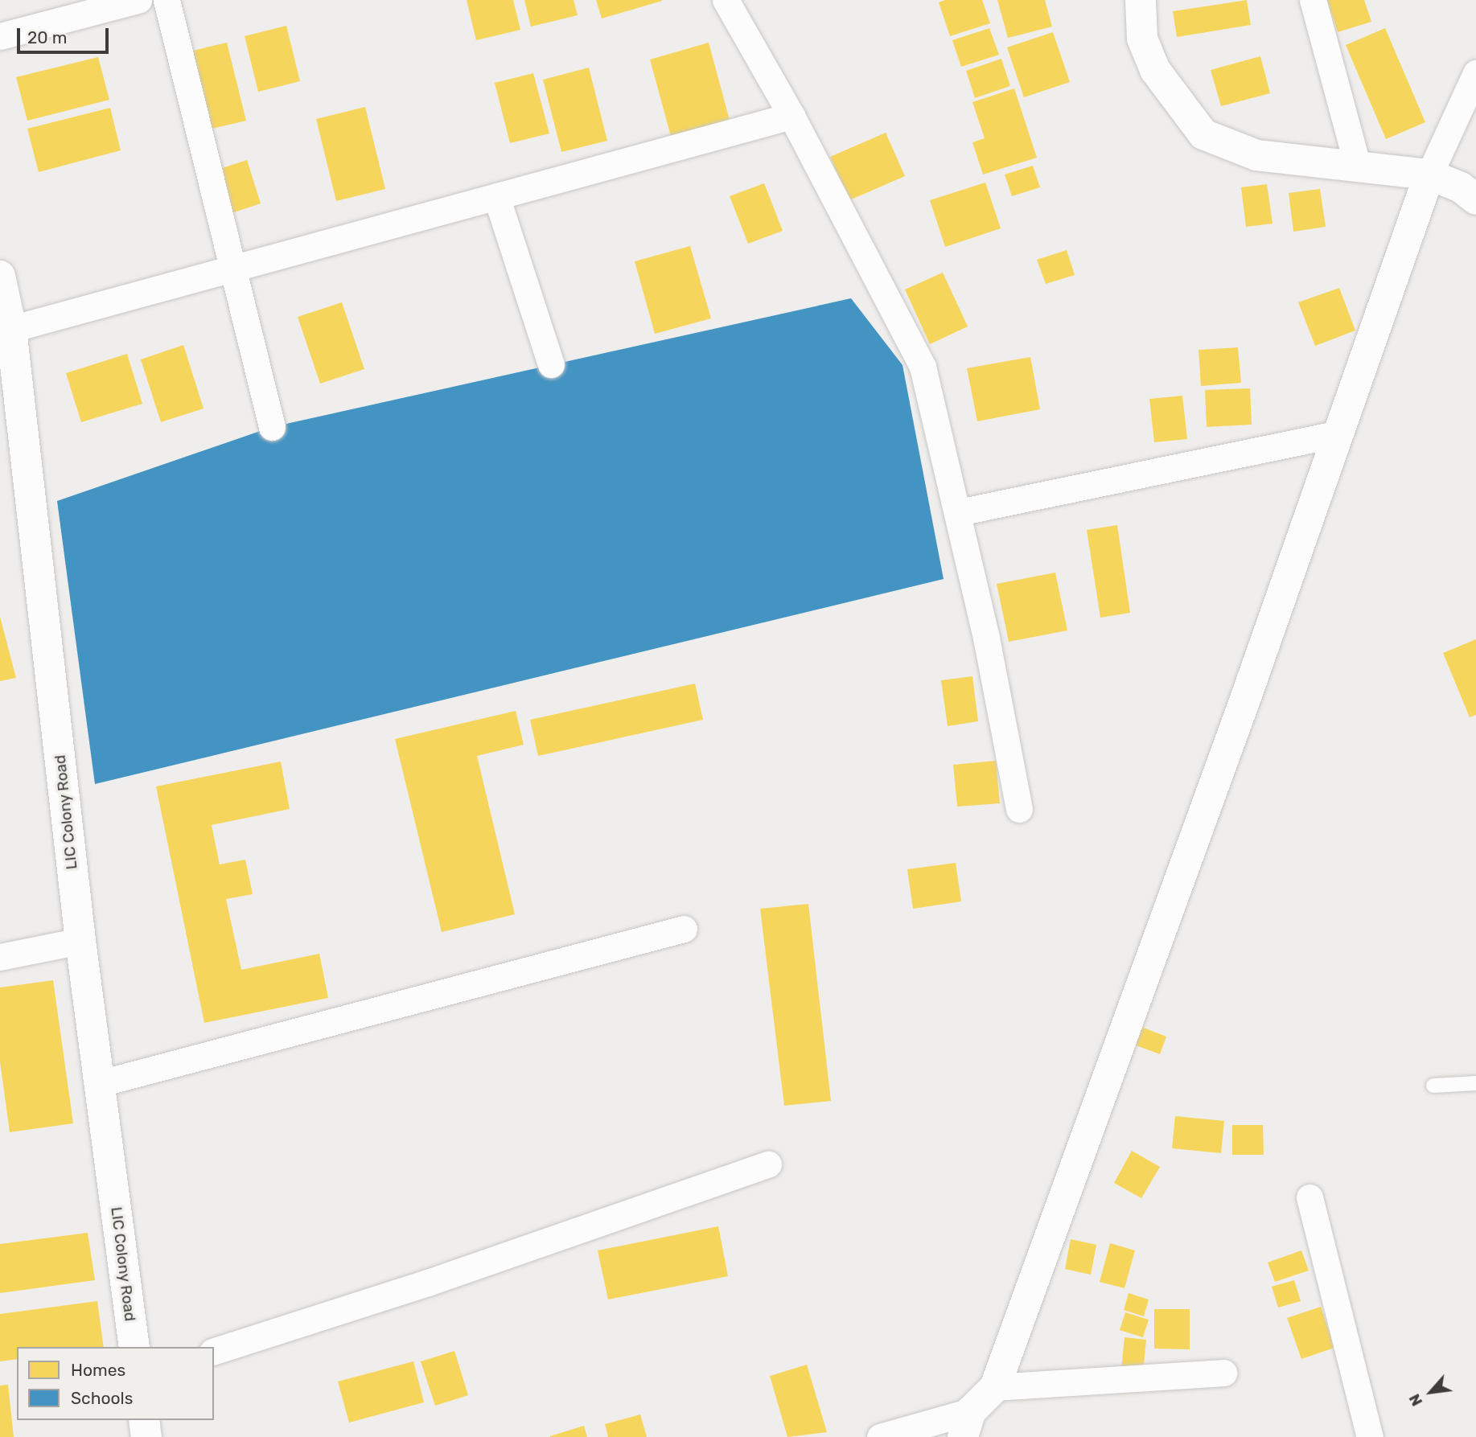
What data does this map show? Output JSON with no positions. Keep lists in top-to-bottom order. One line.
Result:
{"streets":{"street":["LIC Colony Road"]},"legend":["Homes","Schools"],"scale_bar":"20 m","north":"bottom left"}
